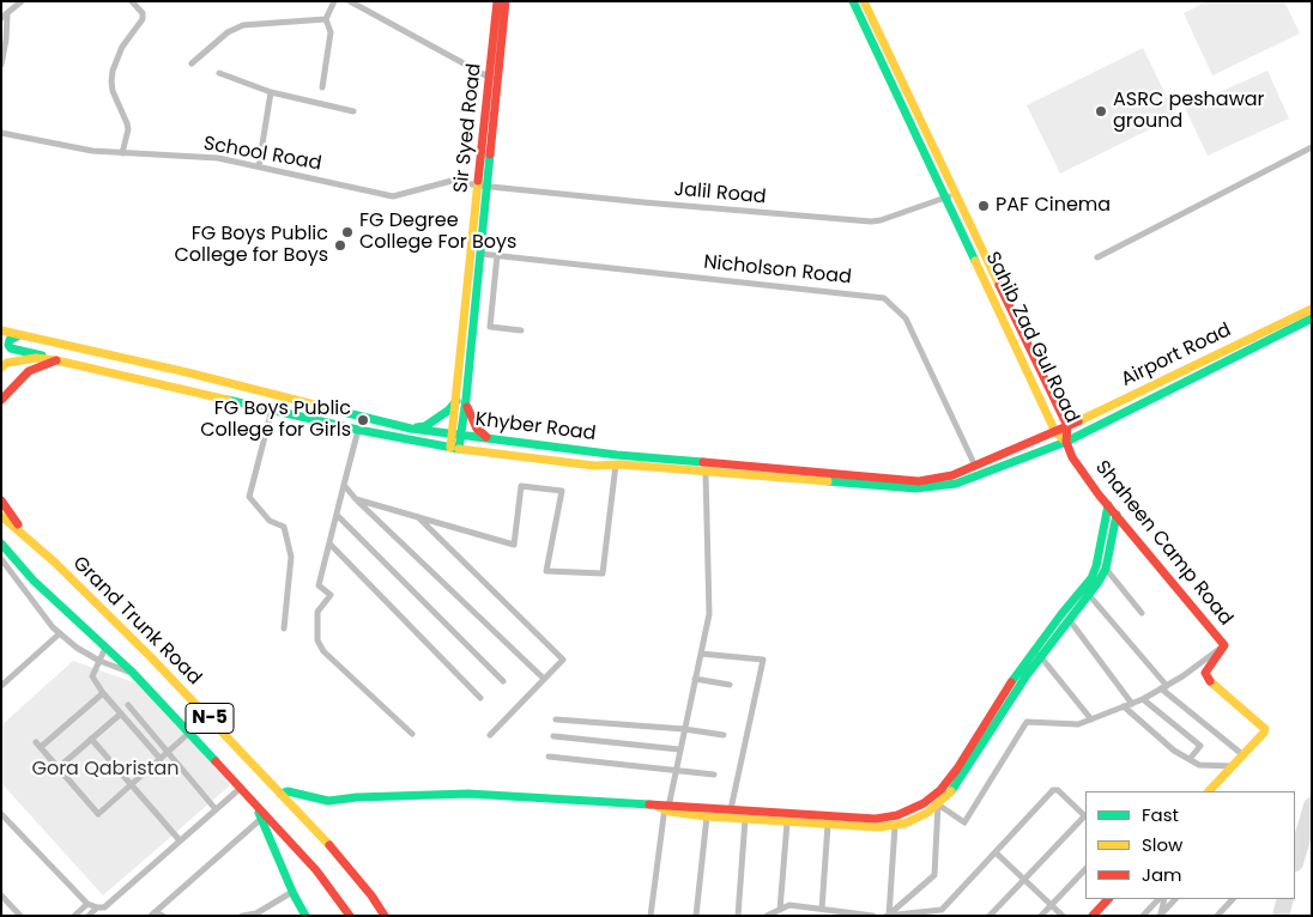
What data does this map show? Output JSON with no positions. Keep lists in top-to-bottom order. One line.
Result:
{"streets":{"main road":["Sir Syed Road","Sahib Zad Gul Road","Airport Road","Khyber Road","Shaheen Camp Road","Grand Trunk Road","N-5"],"street":["School Road","Jalil Road","Nicholson Road"]},"crossings":[["Sir Syed Road","School Road"],["Sir Syed Road","Jalil Road"],["Sir Syed Road","Nicholson Road"],["Sir Syed Road","Khyber Road"],["School Road","Jalil Road"],["Jalil Road","Sahib Zad Gul Road"],["Sahib Zad Gul Road","Airport Road"],["Sahib Zad Gul Road","Khyber Road"],["Sahib Zad Gul Road","Shaheen Camp Road"],["Airport Road","Khyber Road"],["Khyber Road","Shaheen Camp Road"]],"parks":["Gora Qabristan"],"places":["ASRC peshawar ground","PAF Cinema","FG Degree College For Boys","FG Boys Public College for Boys","FG Boys Public College for Girls"],"legend":["Fast","Slow","Jam"]}
